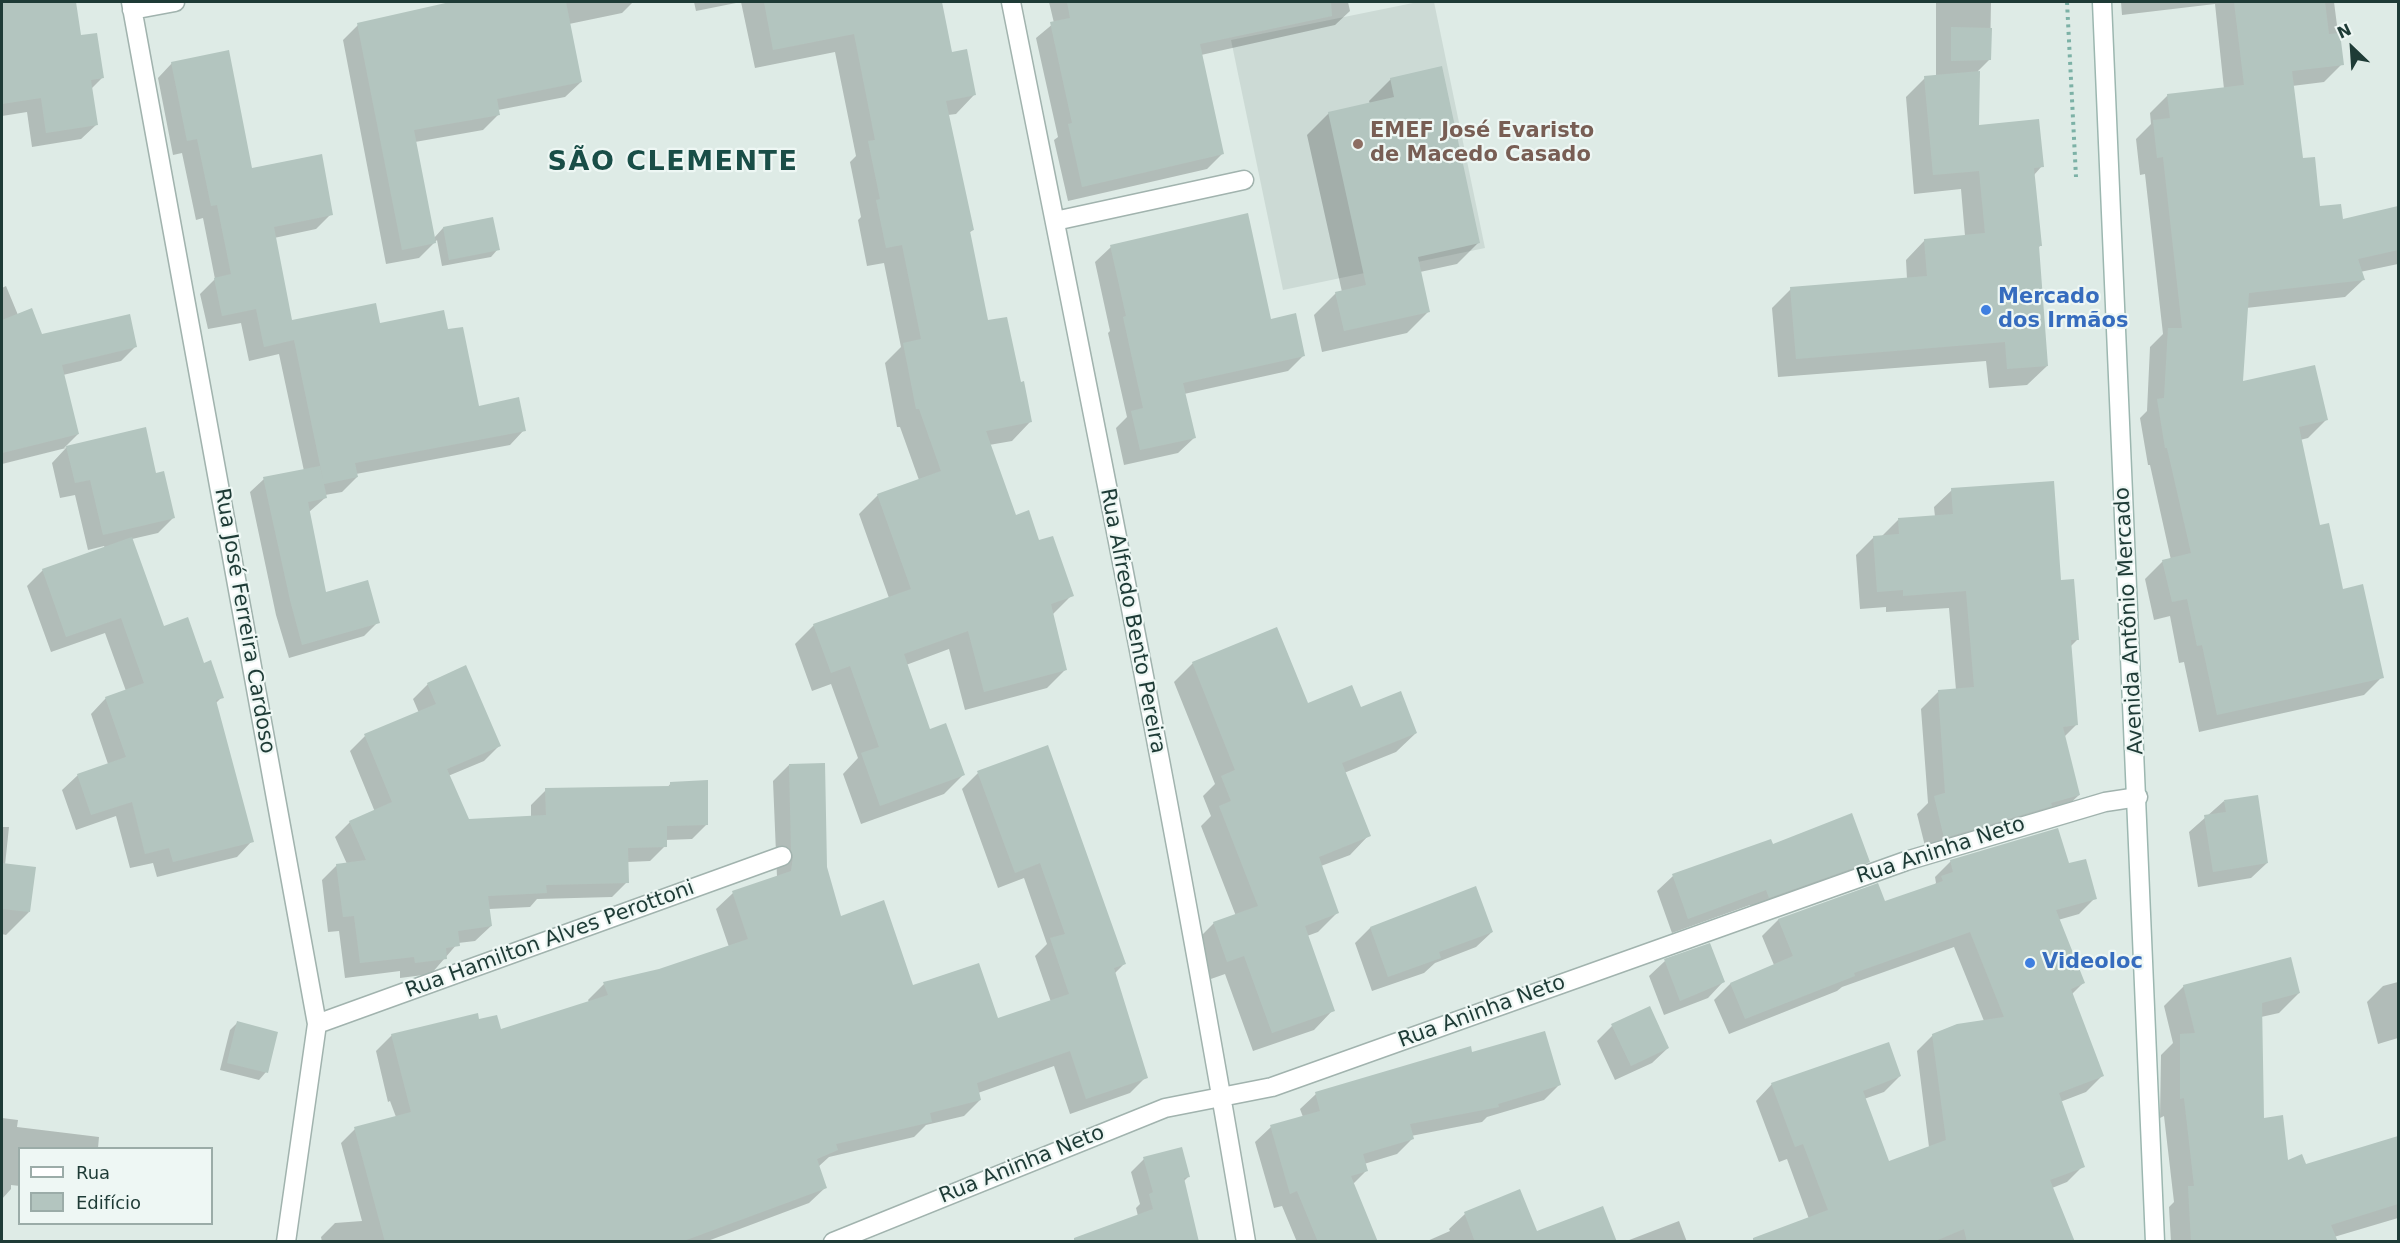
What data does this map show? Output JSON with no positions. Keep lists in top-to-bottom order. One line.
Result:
{"streets":{"street":["Rua José Ferreira Cardoso","Rua Alfredo Bento Pereira","Avenida Antônio Mercado","Rua Aninha Neto","Rua Hamilton Alves Perottoni"]},"crossings":[["Rua José Ferreira Cardoso","Rua Hamilton Alves Perottoni"],["Rua Alfredo Bento Pereira","Rua Aninha Neto"],["Avenida Antônio Mercado","Rua Aninha Neto"]],"districts":["SÃO CLEMENTE"],"places":["EMEF José Evaristo de Macedo Casado","Mercado dos Irmãos","Videoloc"],"legend":["Rua","Edifício"],"north":"top left"}
